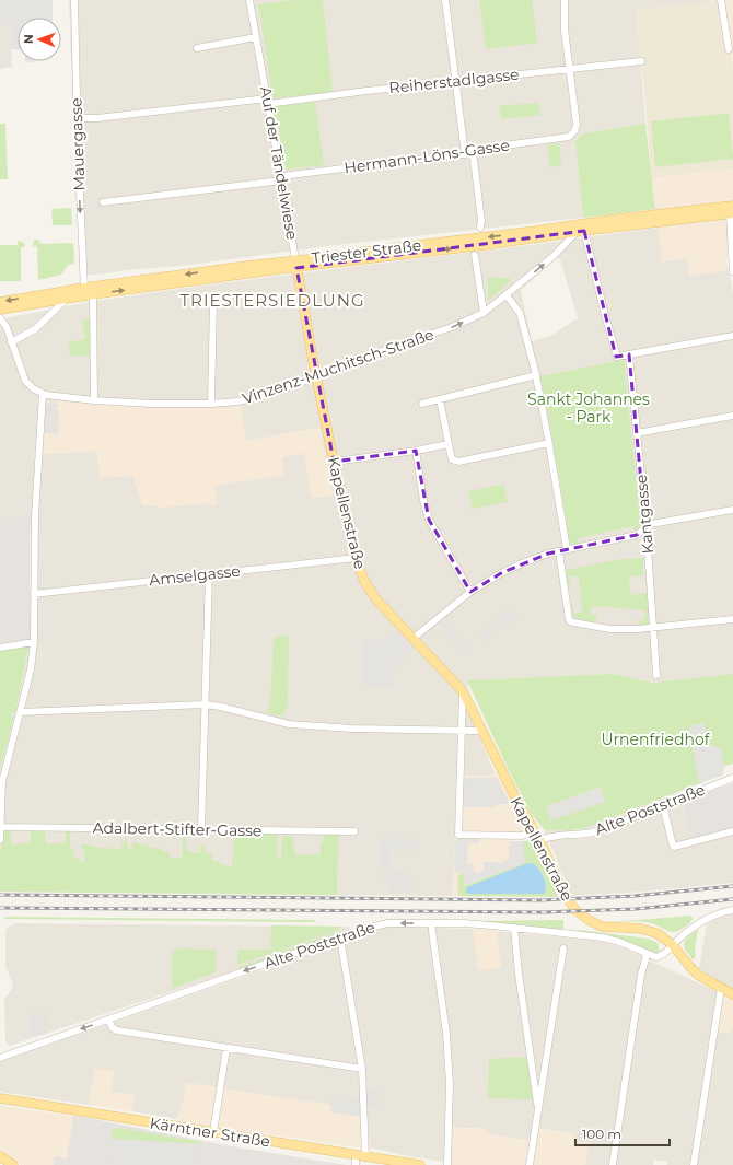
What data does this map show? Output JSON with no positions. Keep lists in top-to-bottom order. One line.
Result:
{"streets":{"main road":["Auf der Tändelwiese","Triester Straße","Kapellenstraße","Kärntner Straße"],"street":["Reiherstadlgasse","Mauergasse","Hermann-Löns-Gasse","Vinzenz-Muchitsch-Straße","Kantgasse","Amselgasse","Alte Poststraße","Adalbert-Stifter-Gasse"]},"crossings":[["Reiherstadlgasse","Mauergasse"],["Reiherstadlgasse","Hermann-Löns-Gasse"],["Reiherstadlgasse","Auf der Tändelwiese"],["Mauergasse","Triester Straße"],["Hermann-Löns-Gasse","Auf der Tändelwiese"],["Auf der Tändelwiese","Triester Straße"],["Auf der Tändelwiese","Vinzenz-Muchitsch-Straße"],["Auf der Tändelwiese","Kapellenstraße"],["Triester Straße","Vinzenz-Muchitsch-Straße"],["Vinzenz-Muchitsch-Straße","Kapellenstraße"],["Kapellenstraße","Amselgasse"],["Kapellenstraße","Alte Poststraße"]],"one_way":["Mauergasse","Vinzenz-Muchitsch-Straße","Alte Poststraße"],"districts":["TRIESTERSIEDLUNG"],"parks":["Sankt Johannes - Park","Urnenfriedhof"],"scale_bar":"100 m","north":"left"}
